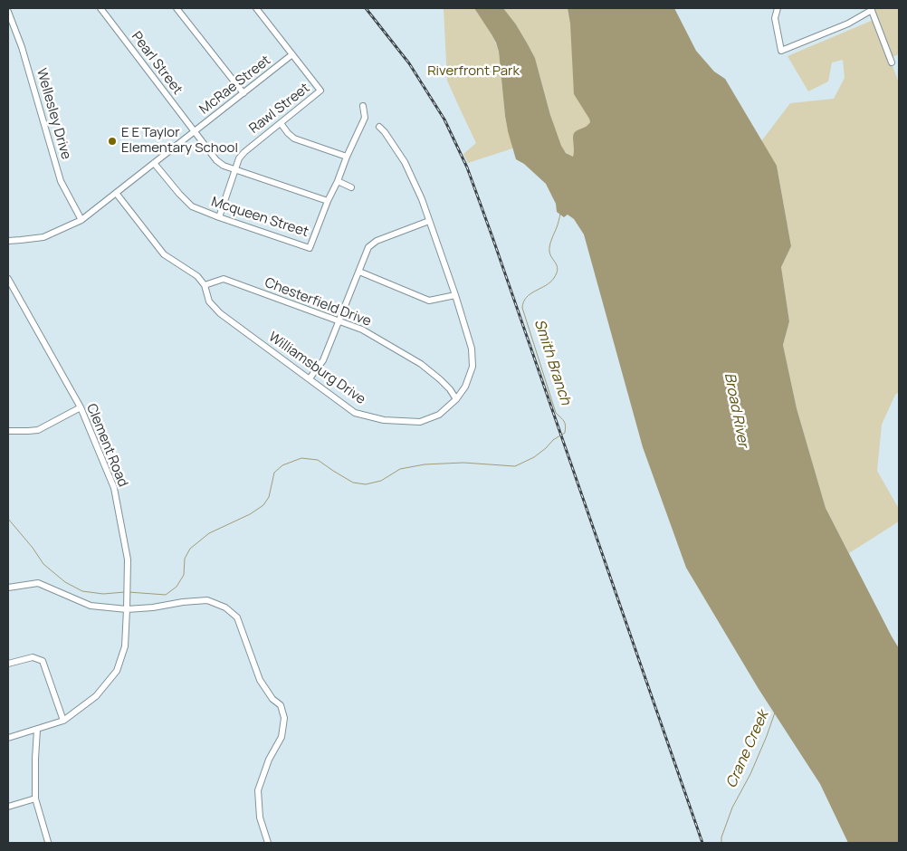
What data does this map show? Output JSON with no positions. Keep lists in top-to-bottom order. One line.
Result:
{"streets":{"street":["Pearl Street","McRae Street","Rawl Street","Wellesley Drive","Mcqueen Street","Chesterfield Drive","Williamsburg Drive","Clement Road"]},"crossings":[["Pearl Street","McRae Street"],["Pearl Street","Rawl Street"],["Pearl Street","Mcqueen Street"],["McRae Street","Rawl Street"],["McRae Street","Wellesley Drive"],["McRae Street","Mcqueen Street"],["McRae Street","Williamsburg Drive"],["Rawl Street","Mcqueen Street"],["Chesterfield Drive","Williamsburg Drive"]],"water":["Smith Branch","Broad River","Crane Creek"],"parks":["Riverfront Park"],"places":["E E Taylor Elementary School"]}
